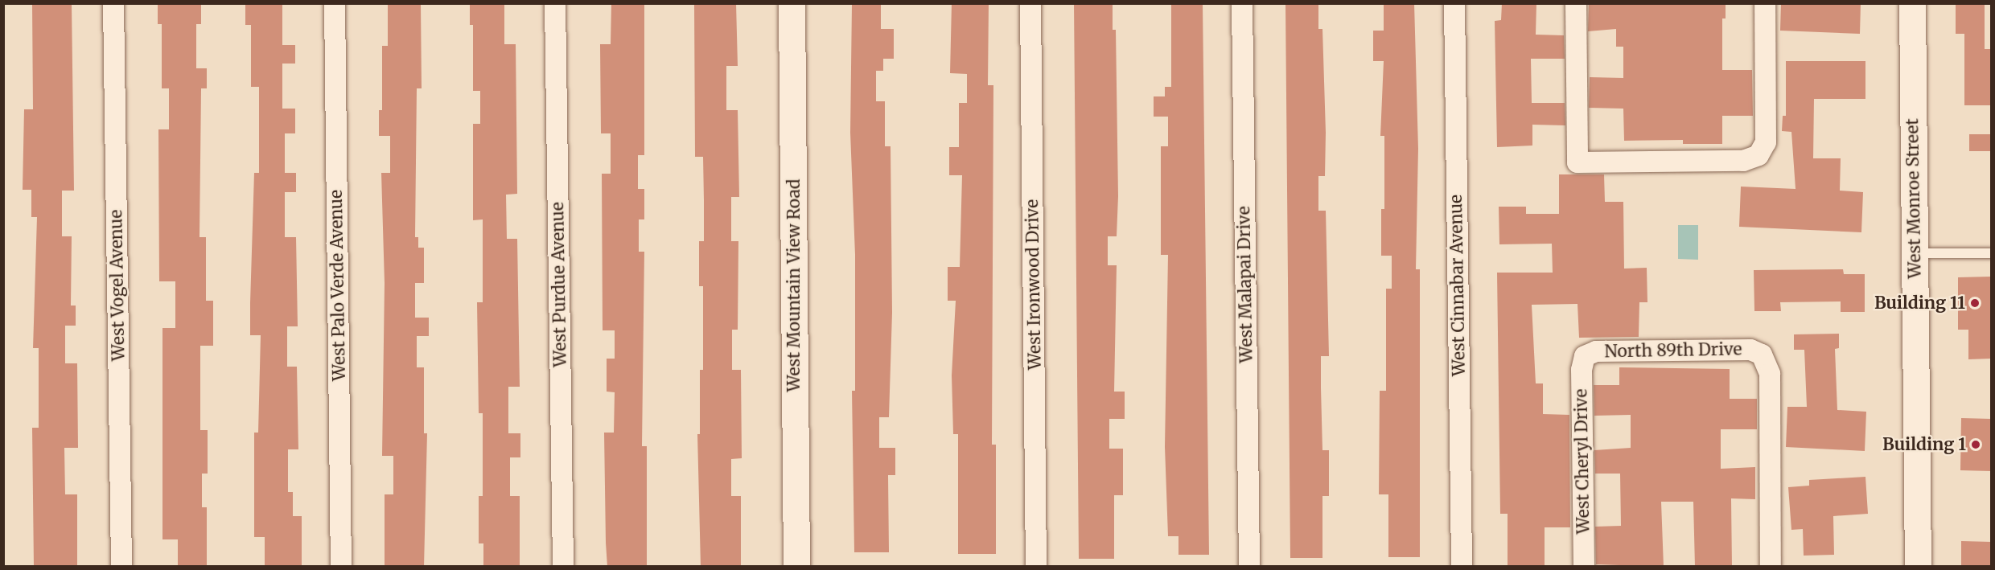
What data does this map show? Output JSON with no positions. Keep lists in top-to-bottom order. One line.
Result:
{"streets":{"street":["West Monroe Street","West Purdue Avenue","West Ironwood Drive","West Malapai Drive","West Vogel Avenue","West Palo Verde Avenue","West Mountain View Road","West Cinnabar Avenue","North 89th Drive","West Cheryl Drive"]},"crossings":[["North 89th Drive","West Cheryl Drive"]],"places":["Building 11","Building 1"]}
